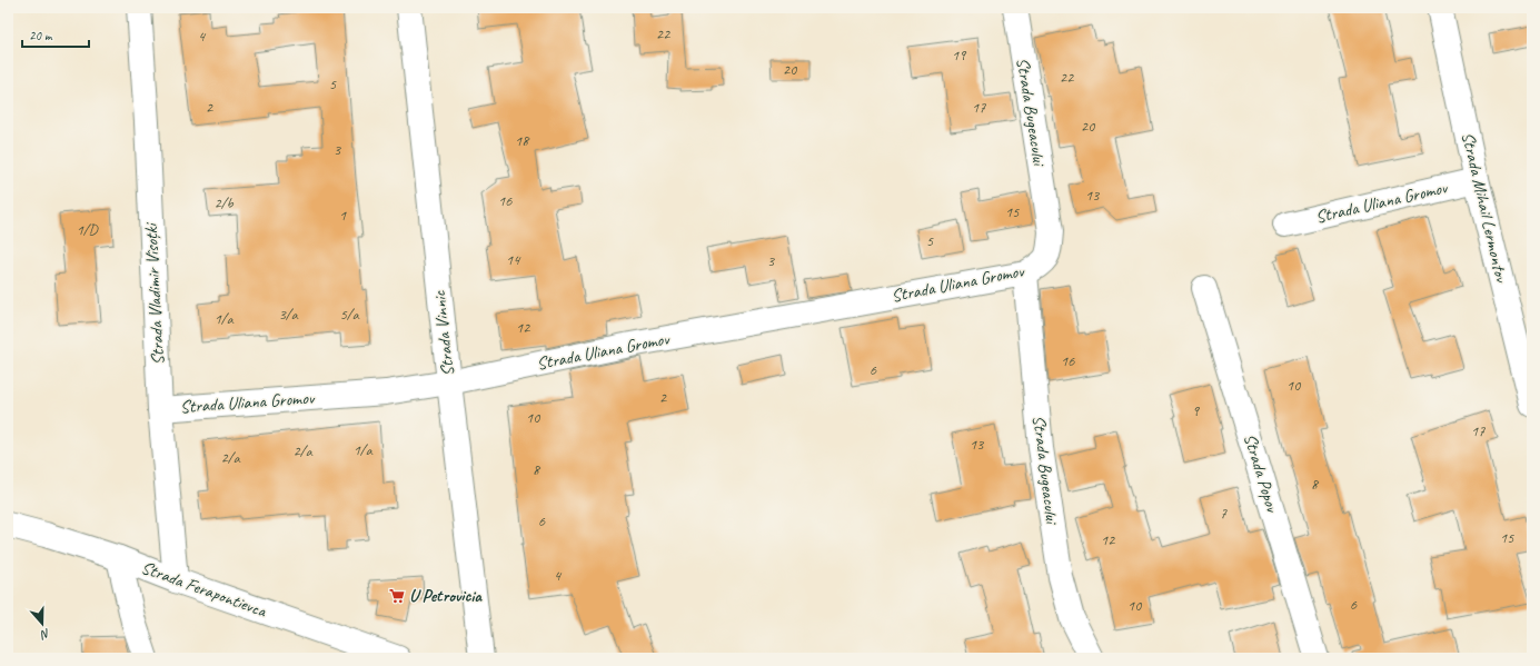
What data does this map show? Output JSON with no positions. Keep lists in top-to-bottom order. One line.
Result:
{"streets":{"street":["Strada Bugeacului","Strada Uliana Gromov","Strada Mihail Lermontov","Strada Vladimir Vîsoțki","Strada Vinnic","Strada Popov","Strada Ferapontievca"]},"crossings":[["Strada Bugeacului","Strada Uliana Gromov"],["Strada Uliana Gromov","Strada Mihail Lermontov"],["Strada Uliana Gromov","Strada Vladimir Vîsoțki"],["Strada Uliana Gromov","Strada Vinnic"],["Strada Vladimir Vîsoțki","Strada Ferapontievca"]],"places":{"supermarket":["U Petrovicia"]},"house_numbers":["22","4","19","20","22","5","2","17","20","18","3","13","16","2/b","15","1","1/D","5","14","3","3/a","5/a","1/a","12","16","6","10","2","9","10","17","13","1/a","2/a","2/a","8","8","7","6","15","12","4","6","10"],"scale_bar":"20 m","north":"bottom"}
